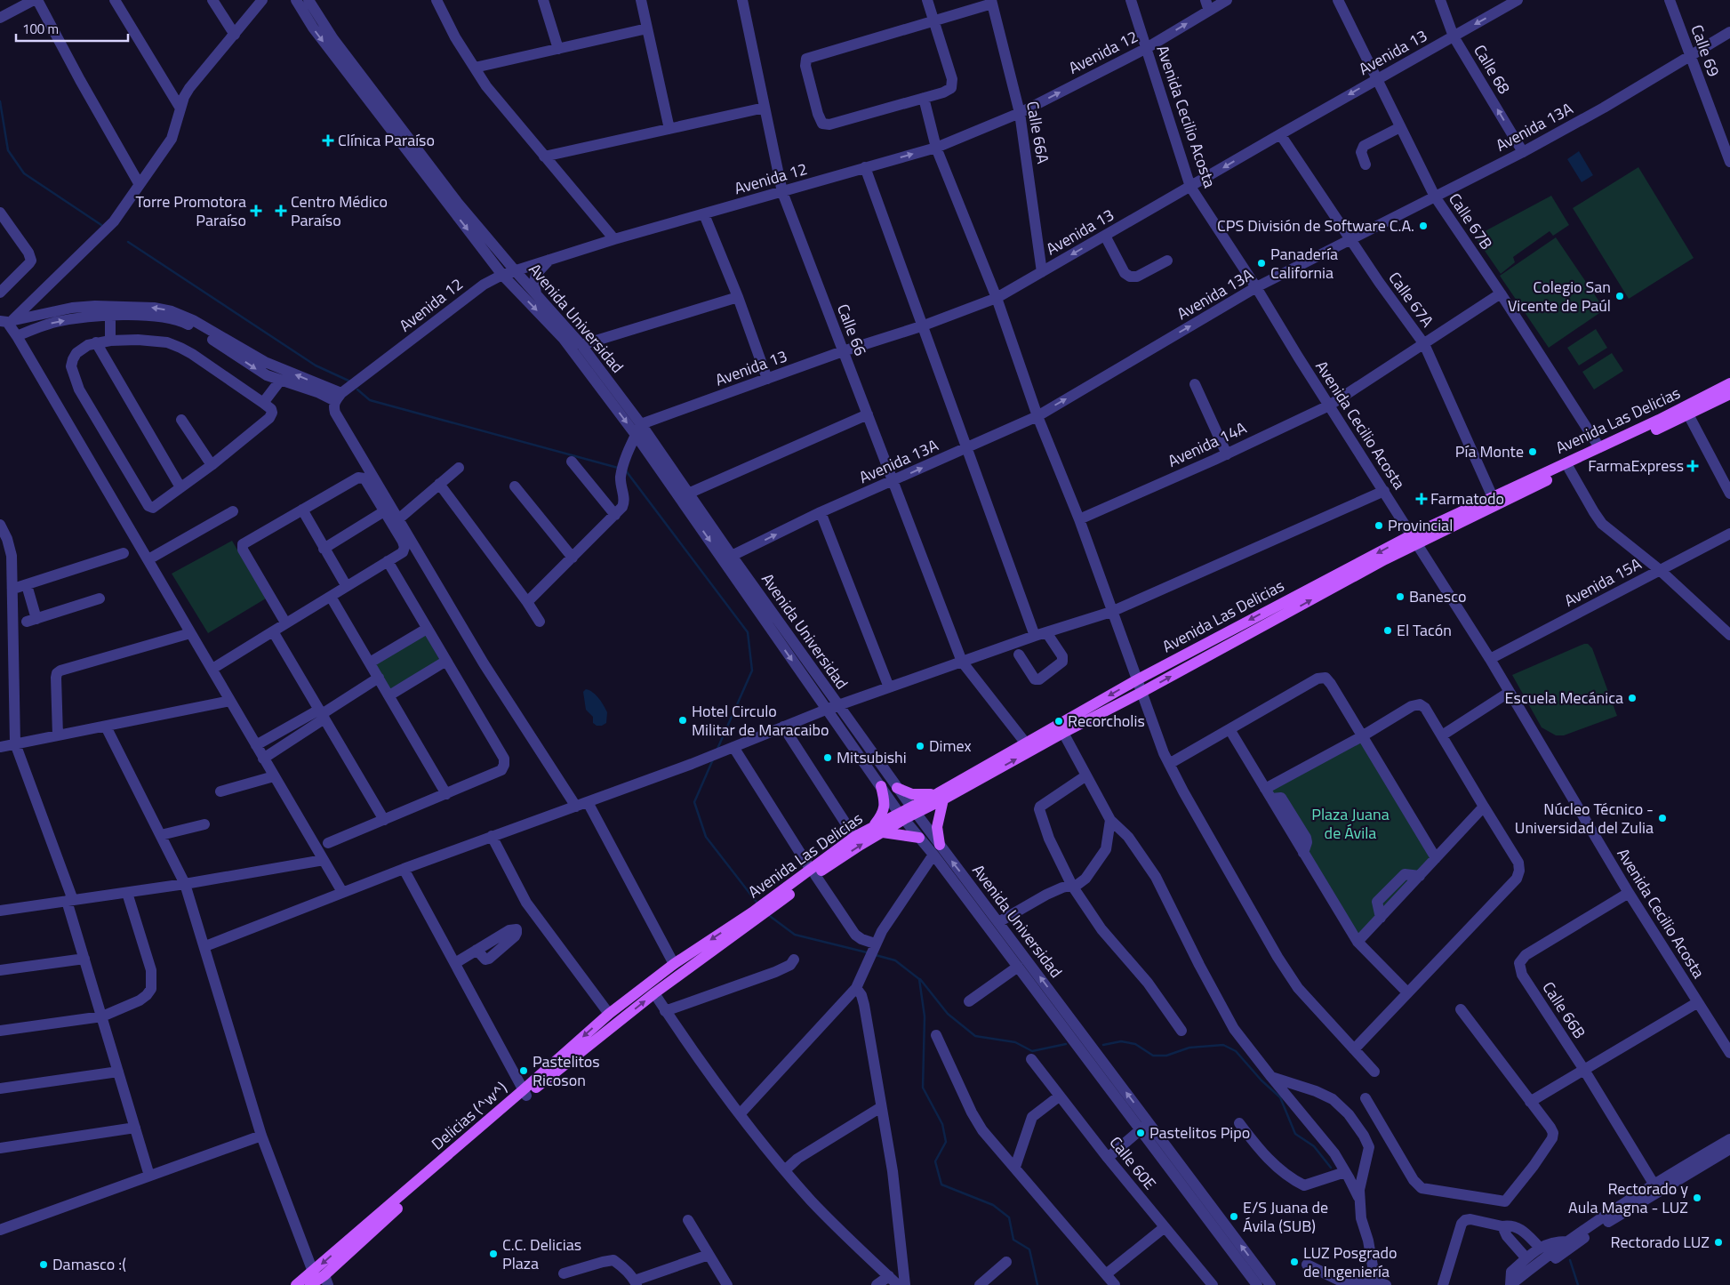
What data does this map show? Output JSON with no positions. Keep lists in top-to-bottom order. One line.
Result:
{"streets":{"main road":["Avenida Las Delicias","Delicias (^w^)"],"street":["Calle 69","Avenida 12","Avenida 13","Calle 68","Avenida Cecilio Acosta","Avenida 13A","Calle 66A","Calle 67B","Calle 67A","Avenida Universidad","Calle 66","Avenida 14A","Avenida 15A","Calle 66B","Calle 60E"]},"crossings":[["Calle 69","Avenida 13A"],["Avenida 12","Avenida Cecilio Acosta"],["Avenida 12","Calle 66A"],["Avenida 12","Avenida Universidad"],["Avenida 12","Calle 66"],["Avenida 13","Calle 68"],["Avenida 13","Avenida Cecilio Acosta"],["Avenida 13","Calle 66A"],["Avenida 13","Calle 67B"],["Avenida 13","Calle 67A"],["Avenida 13","Avenida Universidad"],["Avenida 13","Calle 66"],["Calle 68","Avenida 13A"],["Avenida Cecilio Acosta","Avenida 13A"],["Avenida Cecilio Acosta","Avenida Las Delicias"],["Avenida Cecilio Acosta","Avenida 14A"],["Avenida Cecilio Acosta","Avenida 15A"],["Avenida Cecilio Acosta","Calle 66B"],["Avenida 13A","Calle 67B"],["Avenida 13A","Calle 67A"],["Avenida 13A","Avenida Universidad"],["Avenida 13A","Calle 66"],["Calle 67B","Avenida Las Delicias"],["Calle 67B","Avenida 14A"],["Calle 67A","Avenida Las Delicias"],["Calle 67A","Avenida 14A"],["Avenida Universidad","Avenida Las Delicias"],["Calle 66","Avenida Las Delicias"],["Avenida Las Delicias","Delicias (^w^)"]],"one_way":["Avenida 13","Calle 68","Avenida 13A"],"parks":["Plaza Juana de Ávila"],"places":{"health":["Clínica Paraíso","Torre Promotora Paraíso","Centro Médico Paraíso","FarmaExpress","Farmatodo"],"other":["CPS División de Software C.A.","Panadería California","Colegio San Vicente de Paúl","Pía Monte","Provincial","Banesco","El Tacón","Escuela Mecánica","Hotel Circulo Militar de Maracaibo","Recorcholis","Dimex","Mitsubishi","Núcleo Técnico - Universidad del Zulia","Pastelitos Ricoson","Pastelitos Pipo","Rectorado y Aula Magna - LUZ","E/S Juana de Ávila (SUB)","Rectorado LUZ","C.C. Delicias Plaza","LUZ Posgrado de Ingeniería","Damasco :("]},"scale_bar":"100 m"}
